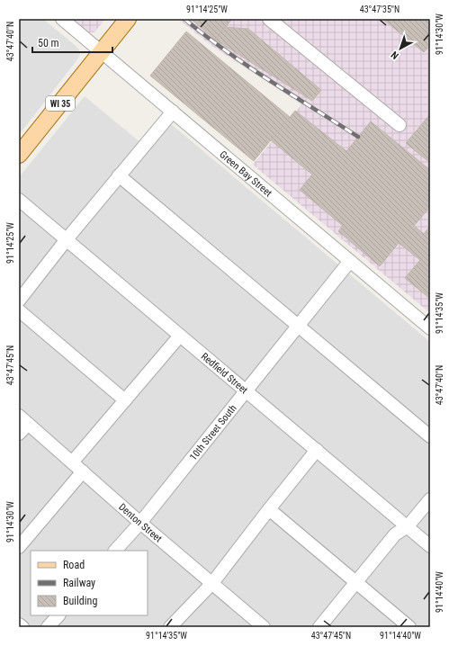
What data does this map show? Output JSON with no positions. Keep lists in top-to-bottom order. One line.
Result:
{"streets":{"main road":["WI 35"],"street":["Green Bay Street","Redfield Street","10th Street South","Denton Street"]},"crossings":[["WI 35","Green Bay Street"],["Green Bay Street","10th Street South"],["Redfield Street","10th Street South"],["10th Street South","Denton Street"]],"legend":["Road","Railway","Building"],"scale_bar":"50 m","north":"bottom left","coordinates":["91°14'25\"W","43°47'35\"N","91°14'30\"W","43°47'40\"N","91°14'35\"W","43°47'45\"N","91°14'40\"W"]}
